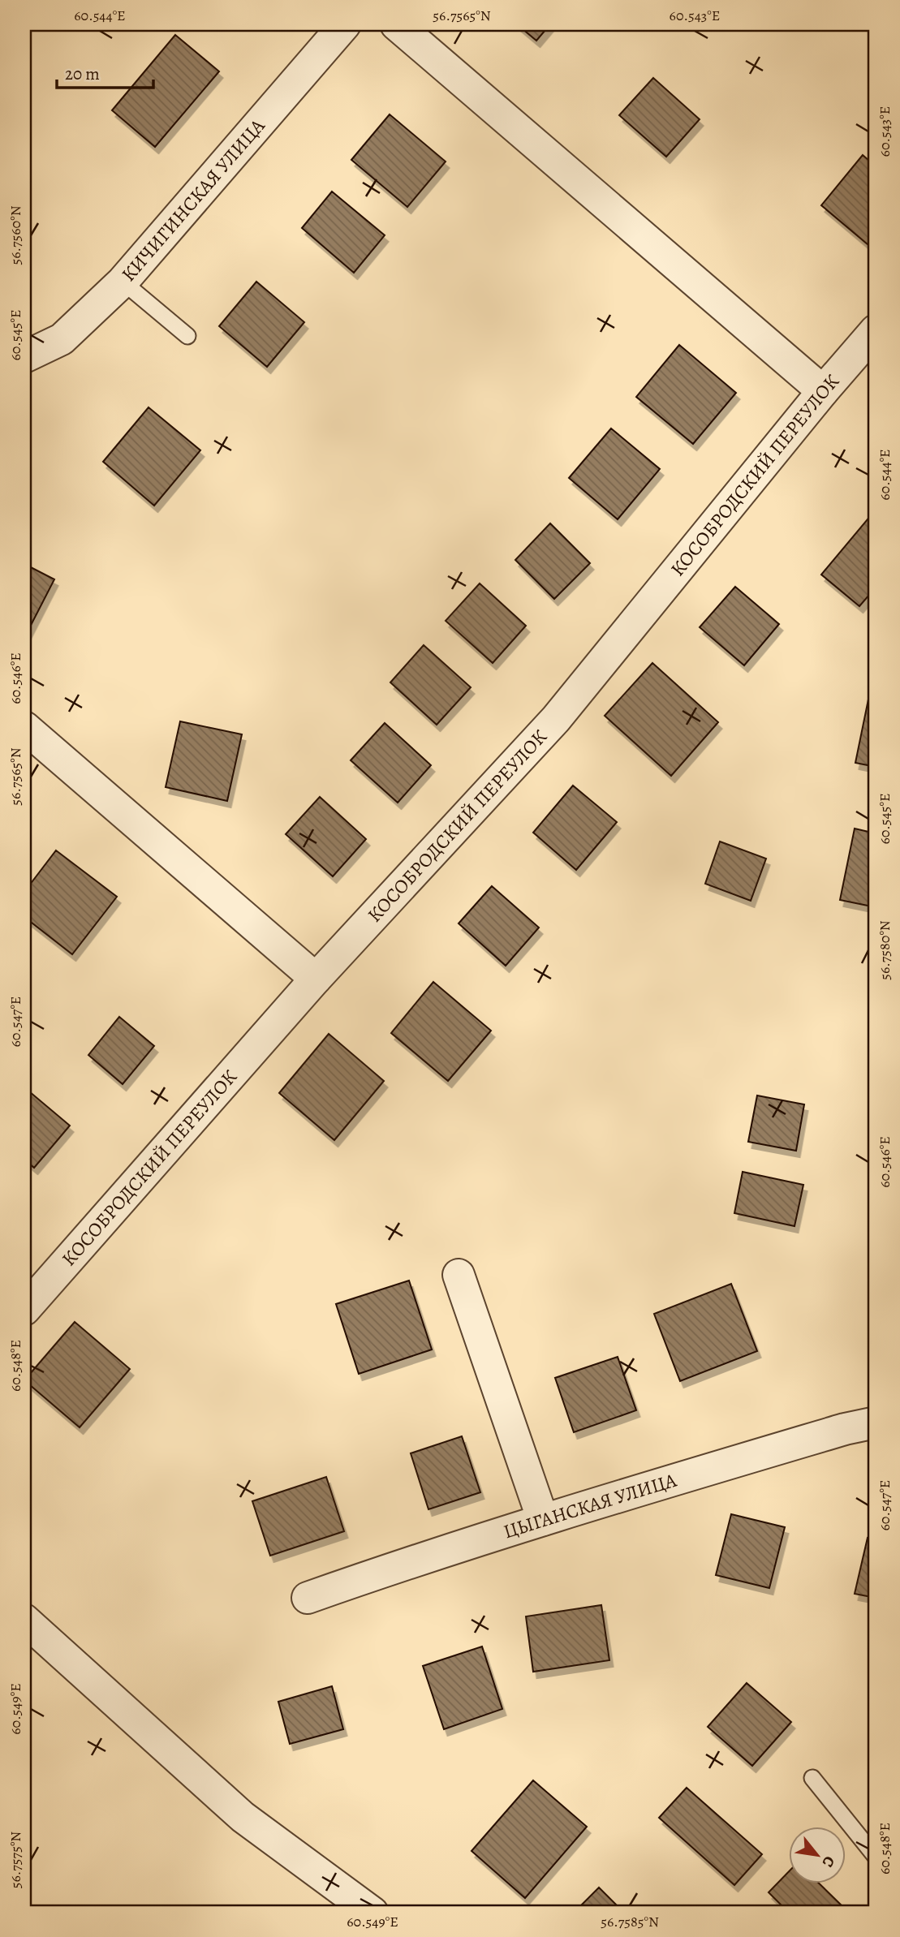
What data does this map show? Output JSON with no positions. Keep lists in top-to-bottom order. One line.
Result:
{"streets":{"street":["КИЧИГИНСКАЯ УЛИЦА","КОСОБРОДСКИЙ ПЕРЕУЛОК","ЦЫГАНСКАЯ УЛИЦА"]},"scale_bar":"20 m","north":"bottom right","coordinates":["60.544°E","56.7565°N","60.543°E","56.7560°N","60.545°E","60.546°E","56.7580°N","60.547°E","60.548°E","60.549°E","56.7575°N","56.7585°N"]}
